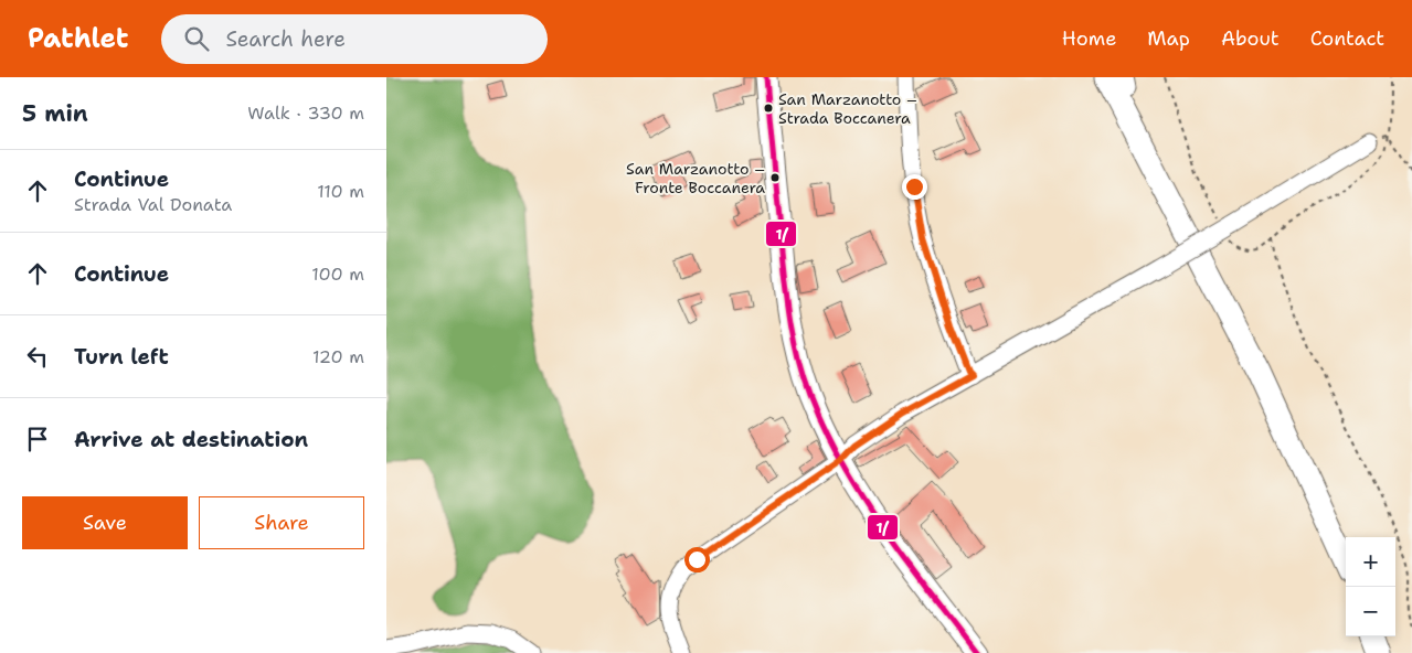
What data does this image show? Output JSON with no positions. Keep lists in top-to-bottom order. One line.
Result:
{"places":["San Marzanotto – Strada Boccanera","San Marzanotto – Fronte Boccanera"],"lines":["transit line 1/"],"page":{"header":"Pathlet","search":"Search here","nav":["Home","Map","About","Contact"],"heading":["5 min","Walk · 330 m"],"list":[["Continue","Strada Val Donata","110 m"],["Continue","100 m"],["Turn left","120 m"],"Arrive at destination"],"buttons":["Save","Share"],"map_buttons":["+","−"]}}
